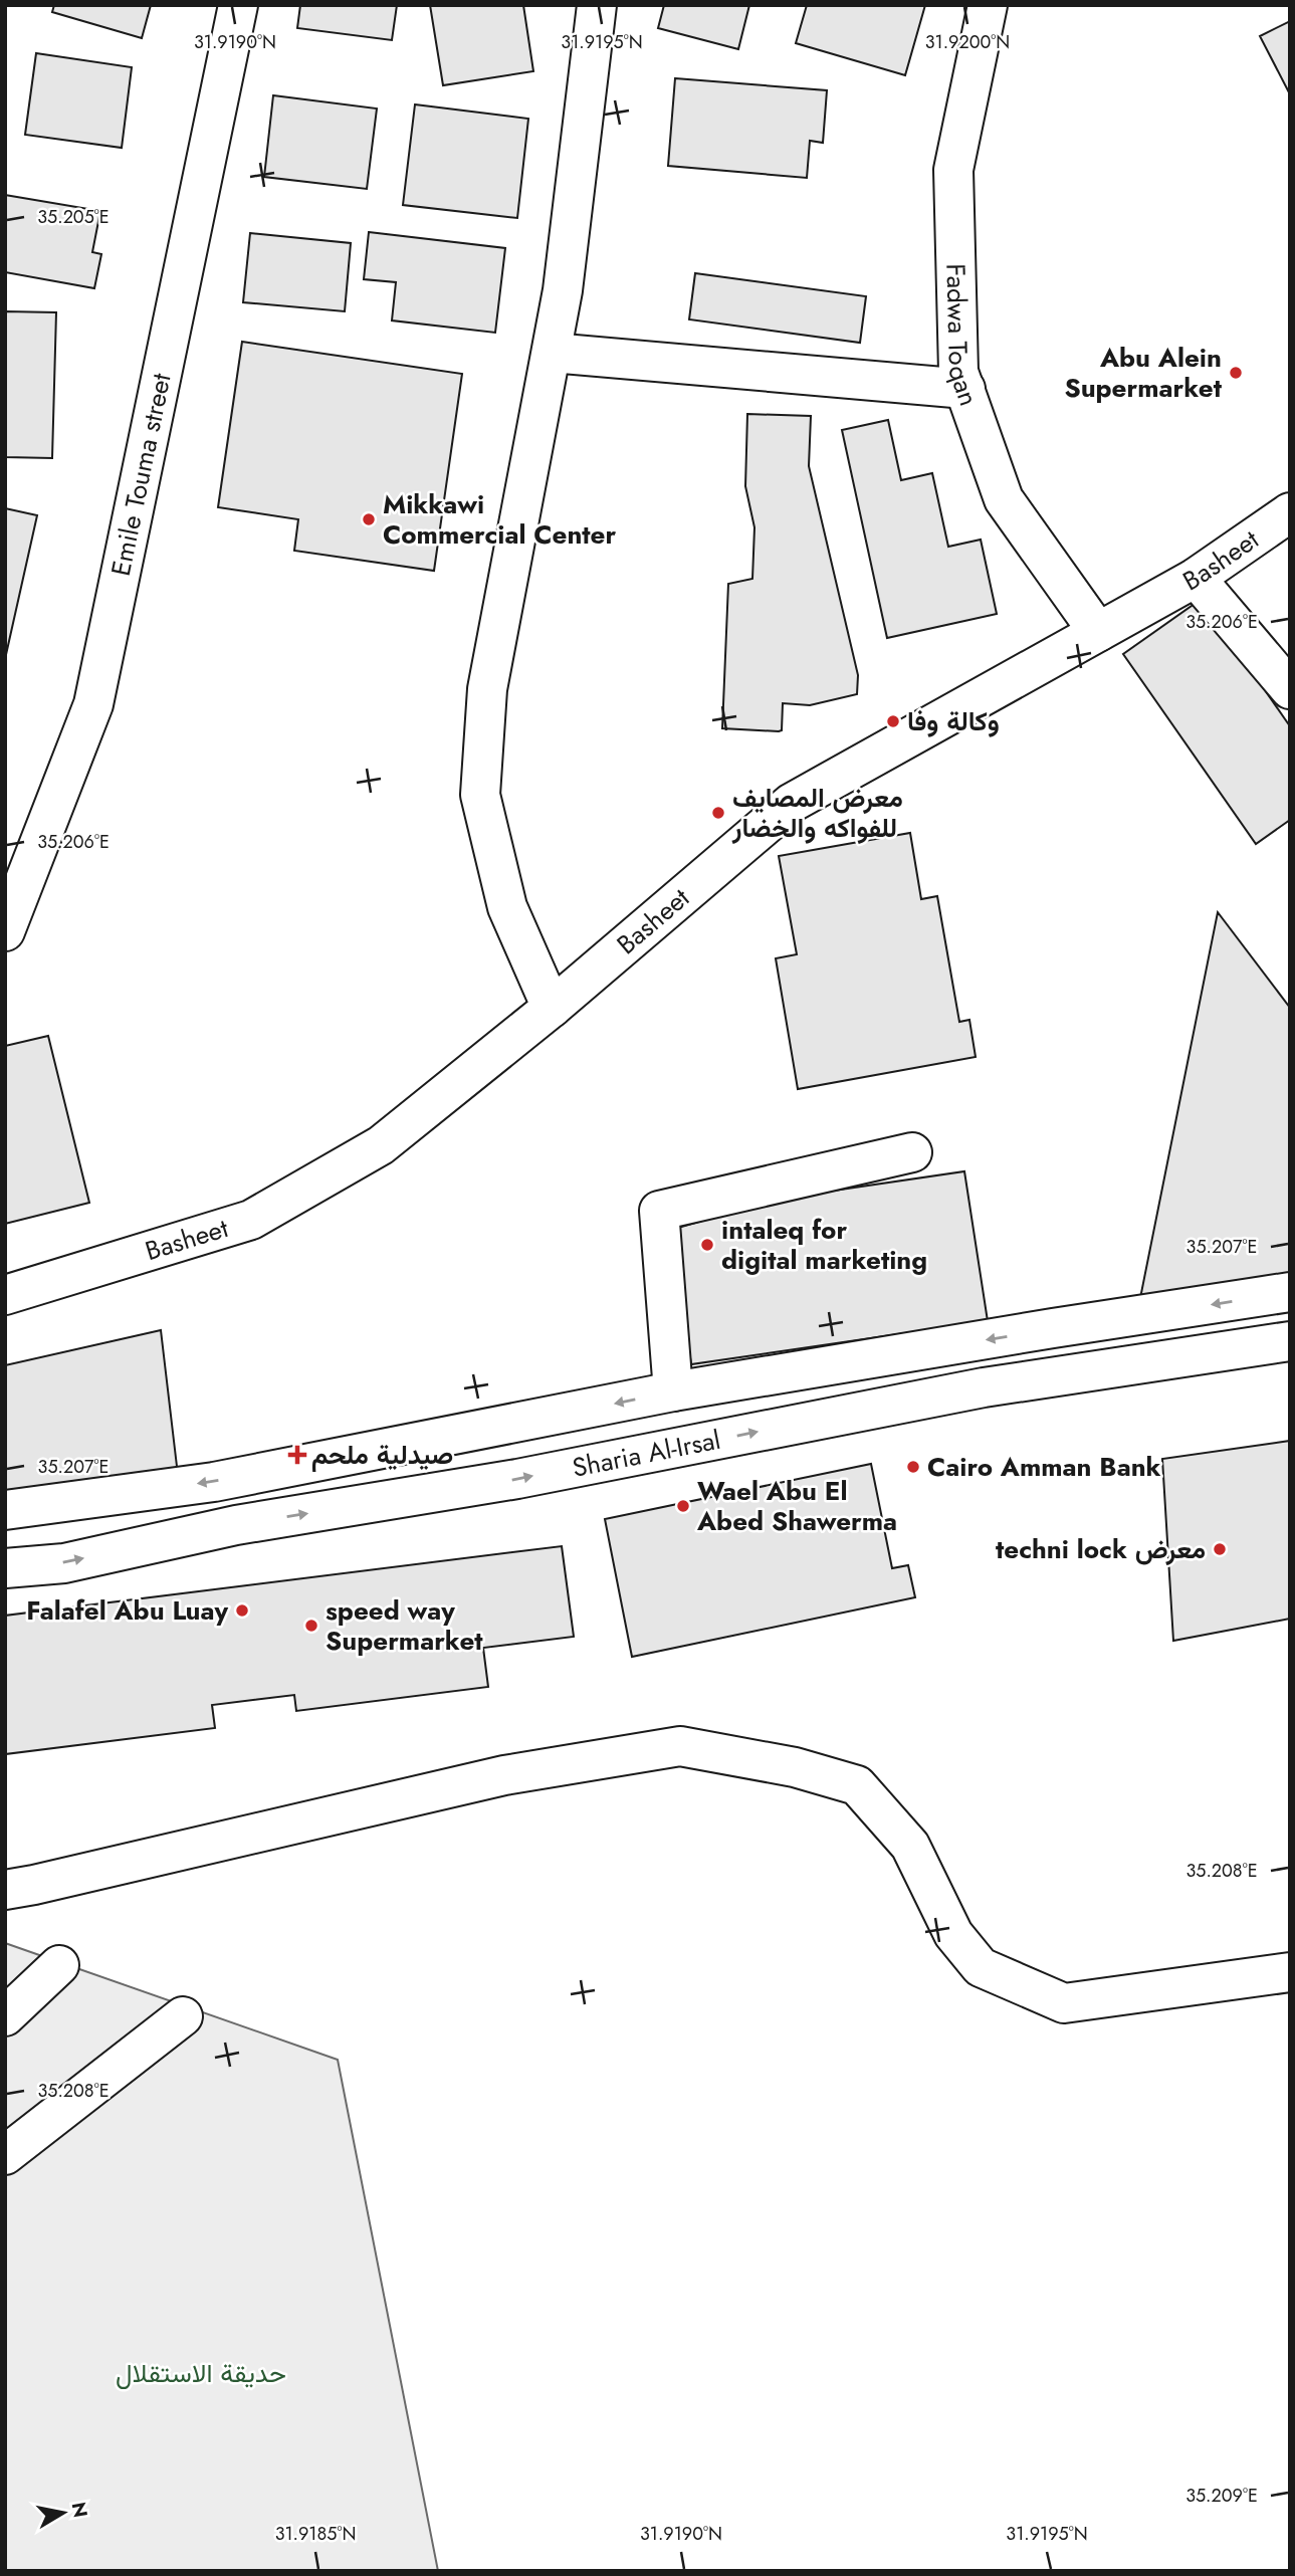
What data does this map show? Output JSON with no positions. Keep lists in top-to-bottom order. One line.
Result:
{"streets":{"street":["Fadwa Toqan","Emile Touma street","Basheet","Sharia Al-Irsal"]},"crossings":[["Fadwa Toqan","Basheet"]],"parks":["حديقة الاستقلال"],"places":{"other":["Abu Alein Supermarket","Mikkawi Commercial Center","وكالة وفا","معرض المصايف للفواكه والخضار","intaleq for digital marketing","Cairo Amman Bank","Wael Abu El Abed Shawerma","techni lock معرض","Falafel Abu Luay","speed way Supermarket"],"health":["صيدلية ملحم"]},"north":"right","coordinates":["31.9190°N","31.9195°N","31.9200°N","35.205°E","35.206°E","35.207°E","35.208°E","35.209°E","31.9185°N"]}
